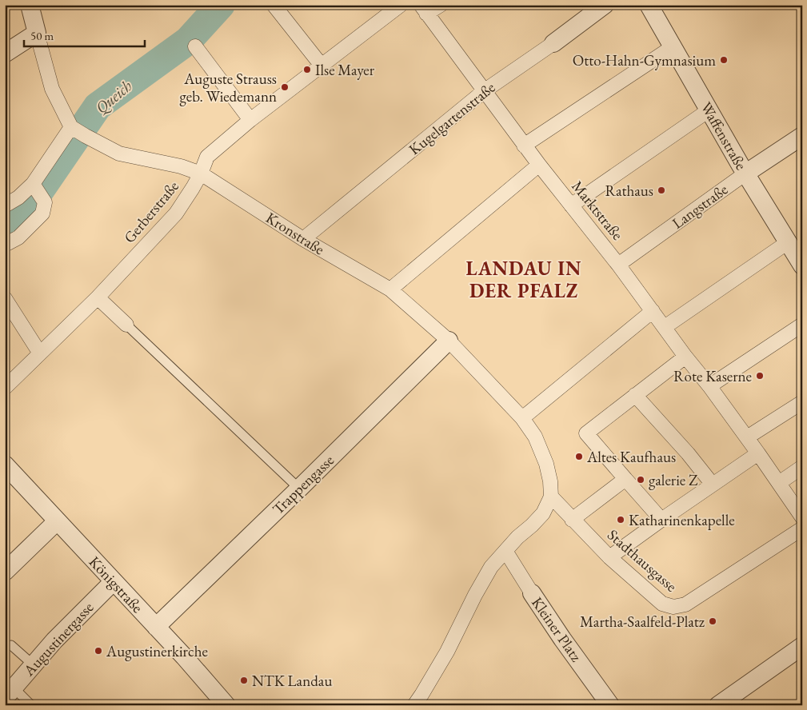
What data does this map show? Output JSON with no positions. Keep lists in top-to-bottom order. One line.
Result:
{"streets":{"street":["Kugelgartenstraße","Waffenstraße","Langstraße","Marktstraße","Gerberstraße","Kronstraße","Trappengasse","Stadthausgasse","Königstraße","Kleiner Platz","Augustinergasse"]},"crossings":[["Kugelgartenstraße","Marktstraße"],["Kugelgartenstraße","Kronstraße"],["Waffenstraße","Langstraße"],["Langstraße","Marktstraße"],["Gerberstraße","Kronstraße"],["Kronstraße","Trappengasse"],["Kronstraße","Stadthausgasse"],["Trappengasse","Königstraße"],["Königstraße","Augustinergasse"]],"districts":["LANDAU IN DER PFALZ"],"water":["Queich"],"places":["Otto-Hahn-Gymnasium","Ilse Mayer","Auguste Strauss geb. Wiedemann","Rathaus","Rote Kaserne","Altes Kaufhaus","galerie Z","Katharinenkapelle","Martha-Saalfeld-Platz","Augustinerkirche","NTK Landau"],"scale_bar":"50 m"}
